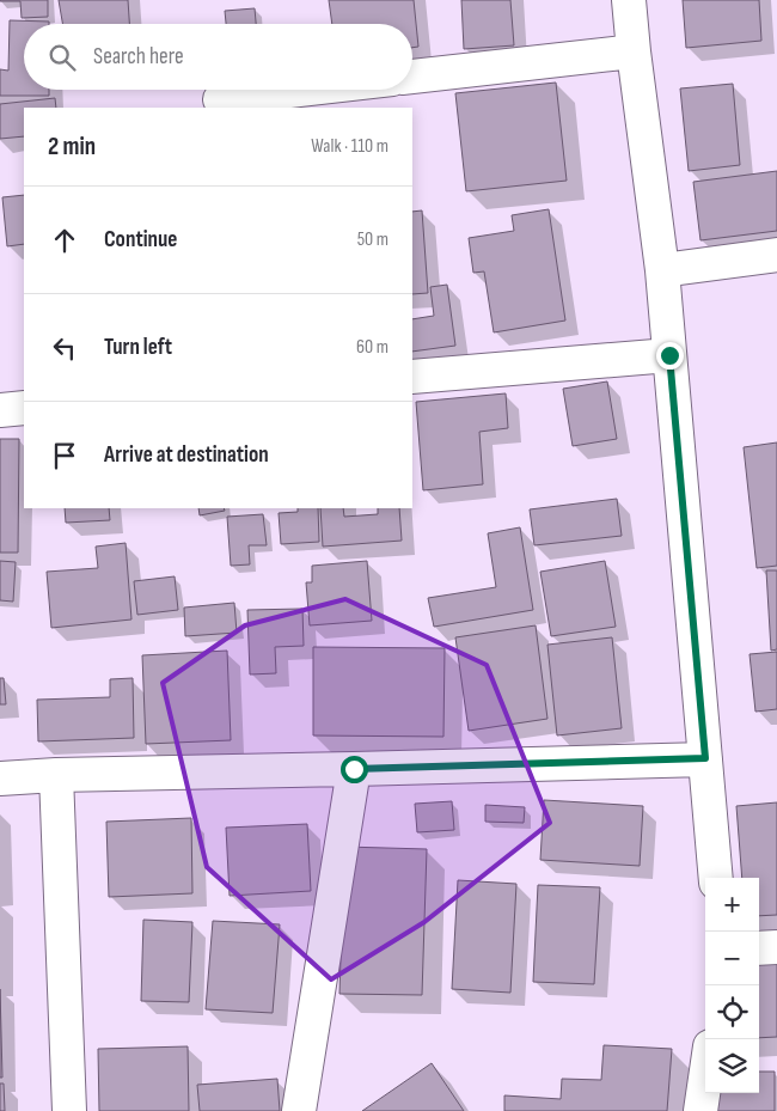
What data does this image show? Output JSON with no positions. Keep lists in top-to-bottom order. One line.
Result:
{"page":{"search":"Search here","heading":["2 min","Walk · 110 m"],"list":[["Continue","50 m"],["Turn left","60 m"],"Arrive at destination"],"map_buttons":["+","−"]}}
